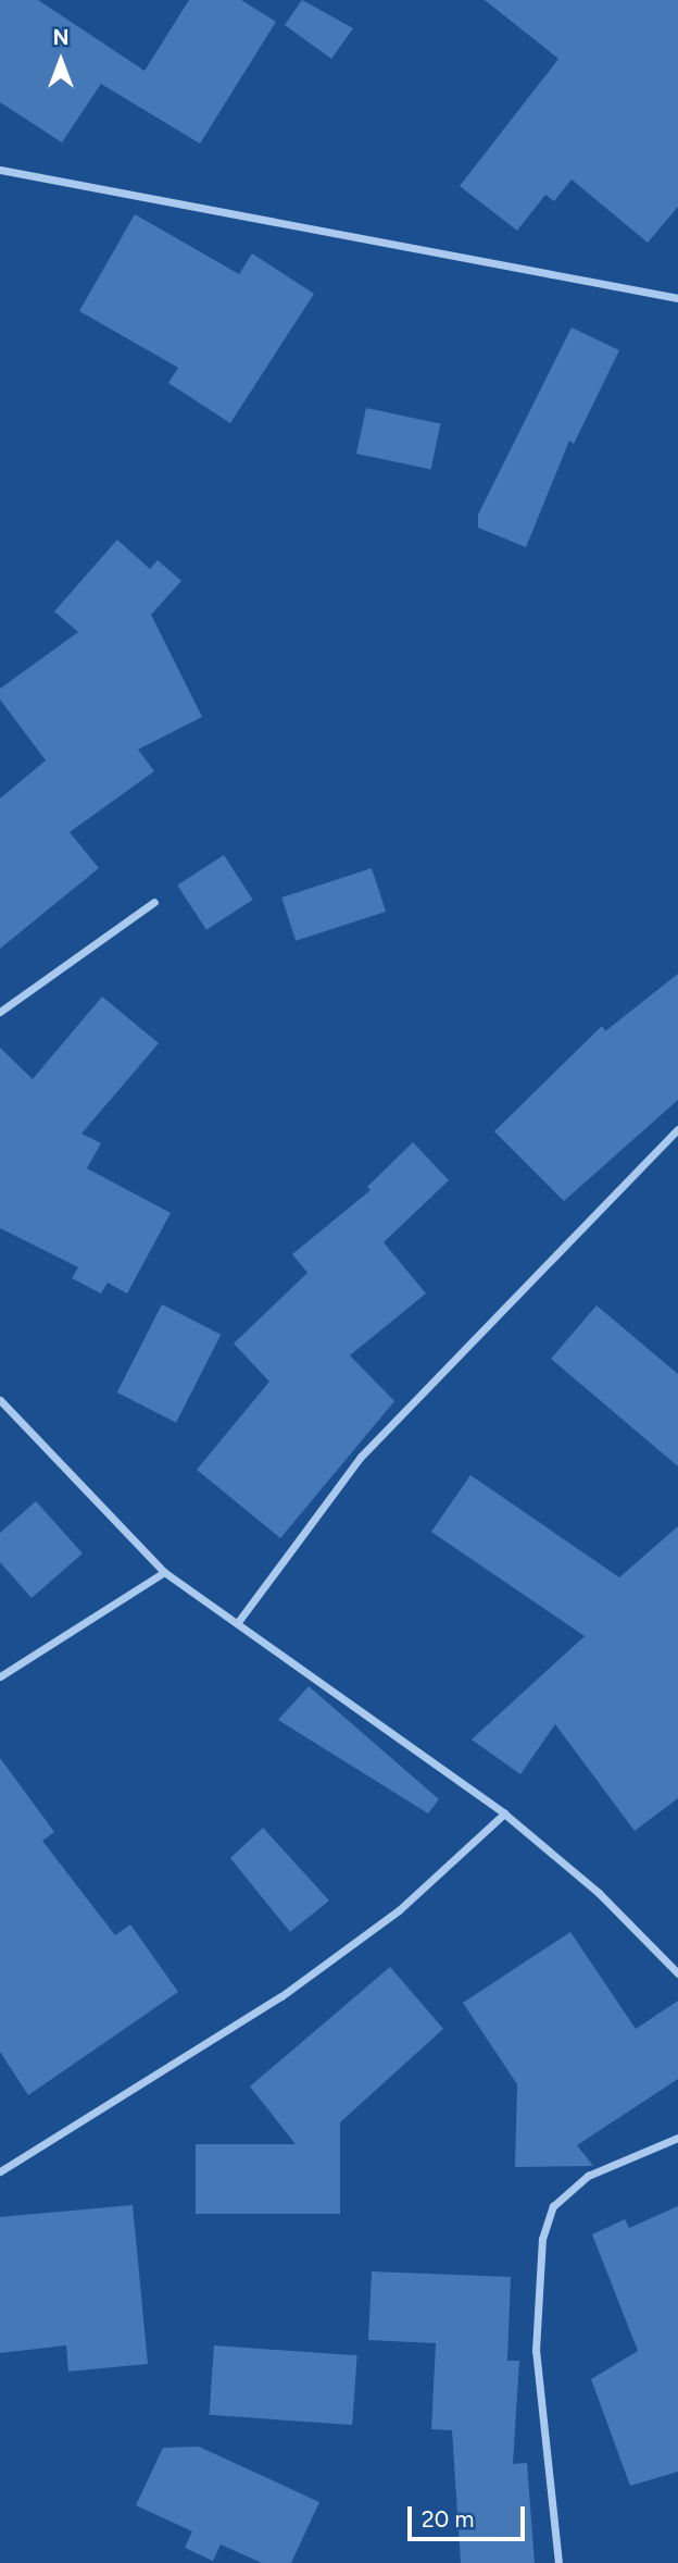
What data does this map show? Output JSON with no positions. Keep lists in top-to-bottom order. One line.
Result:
{"scale_bar":"20 m","north":"top"}
